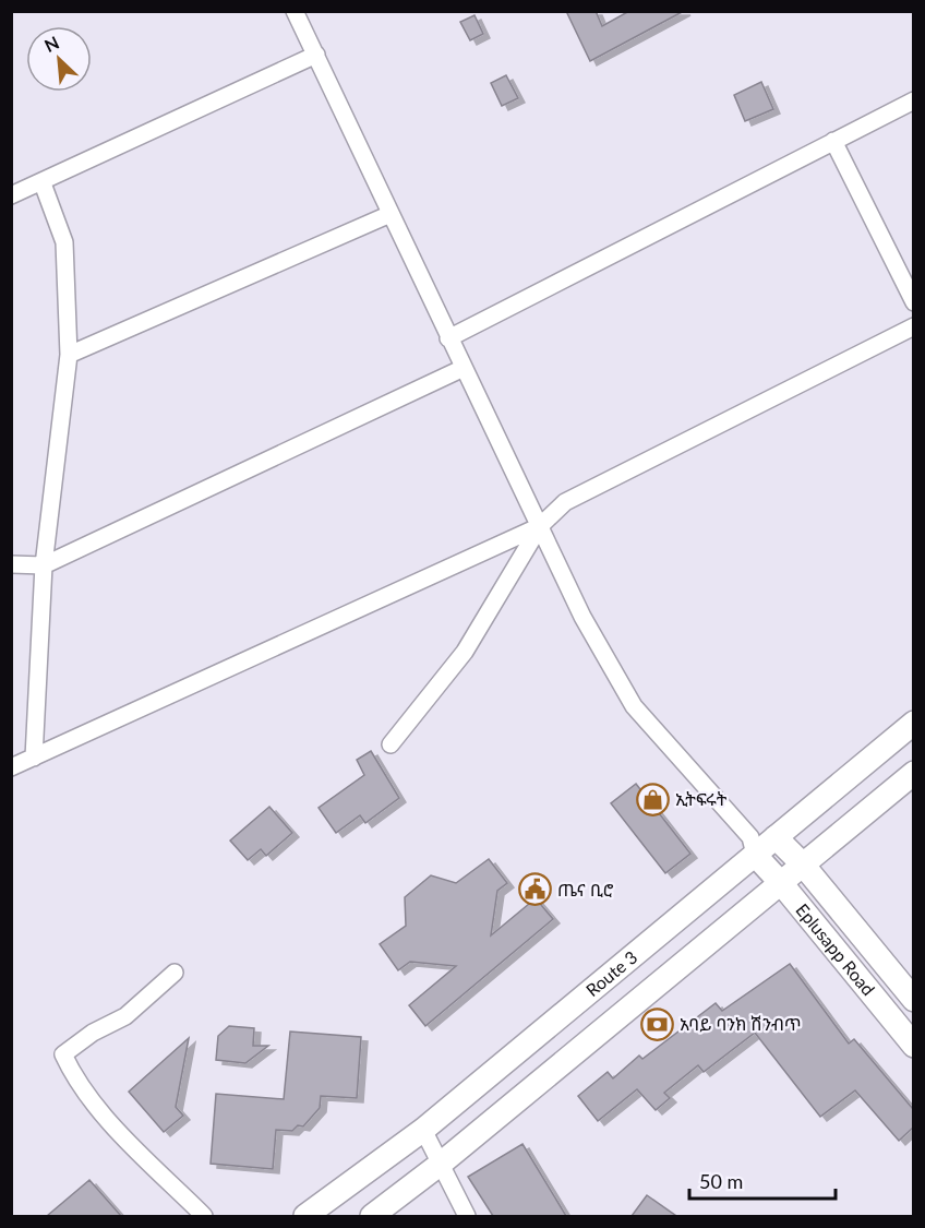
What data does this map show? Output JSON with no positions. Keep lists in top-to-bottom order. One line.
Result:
{"streets":{"main road":["Eplusapp Road","Route 3"]},"crossings":[["Eplusapp Road","Route 3"]],"places":{"shop":["ኢትፍሩት"],"public building":["ጤና ቢሮ"],"bank":["አባይ ባንክ ሽንብጥ"]},"scale_bar":"50 m","north":"top left"}
